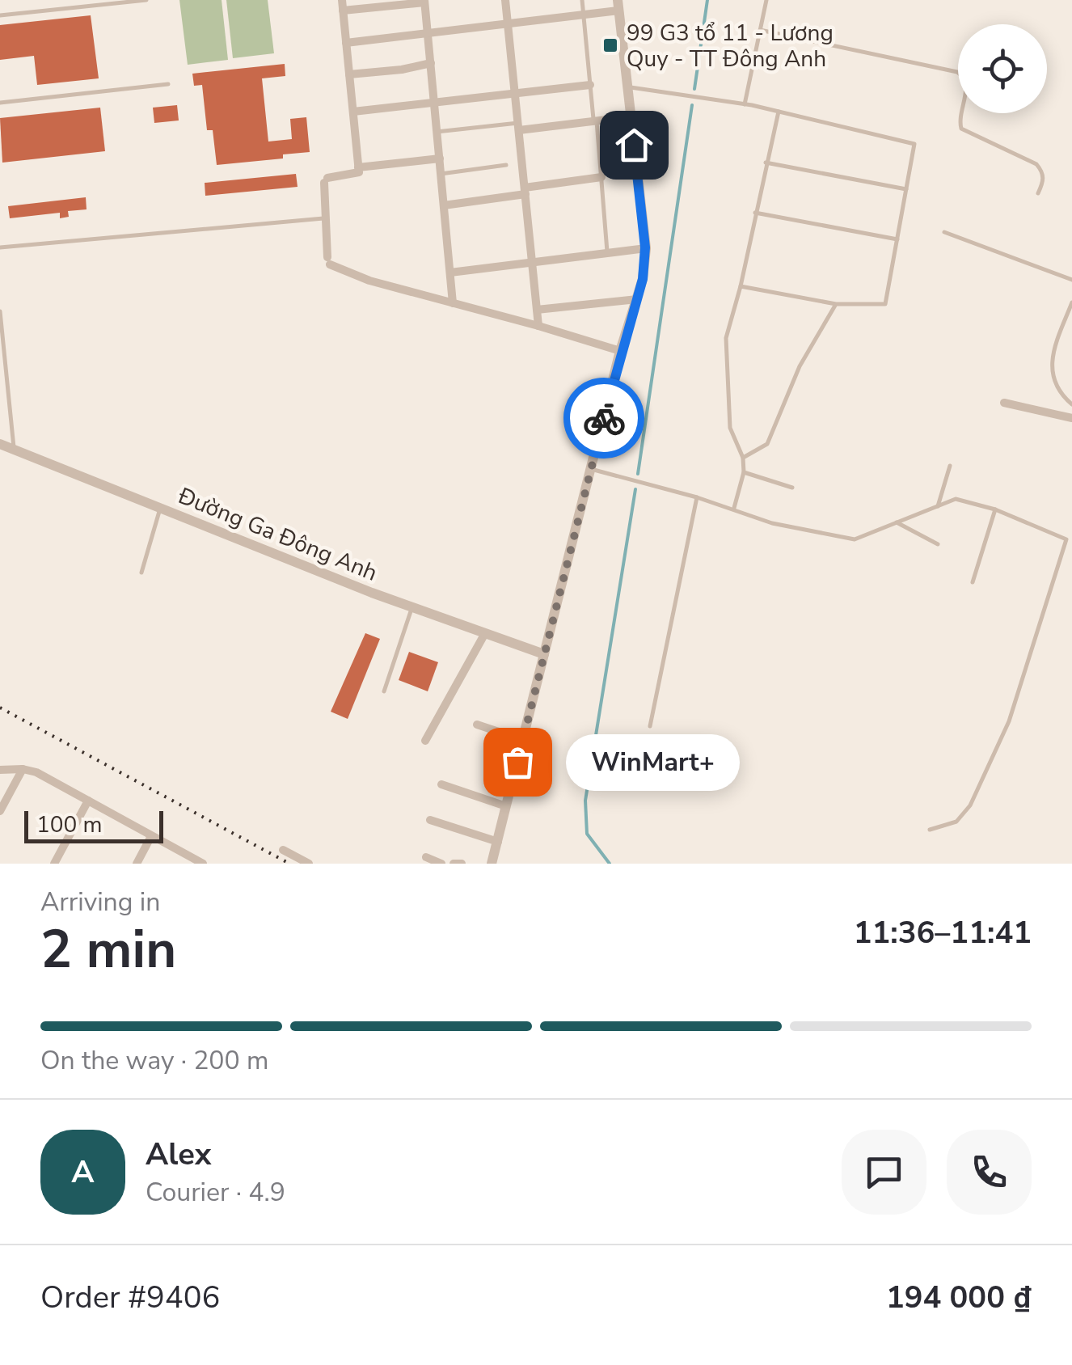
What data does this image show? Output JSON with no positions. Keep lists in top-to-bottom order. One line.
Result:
{"streets":{"street":["Đường Ga Đông Anh"]},"places":{"transit":["99 G3 tổ 11 - Lương Quy - TT Đông Anh"],"other":["WinMart+"]},"scale_bar":"100 m","page":{"bubble":"WinMart+","scale":"100 m","heading":["2 min","Arriving in","11:36–11:41"],"panel":["Alex","Courier · 4.9","Order #9406","194 000 ₫"],"bar":"On the way · 200 m","round":"A"}}
